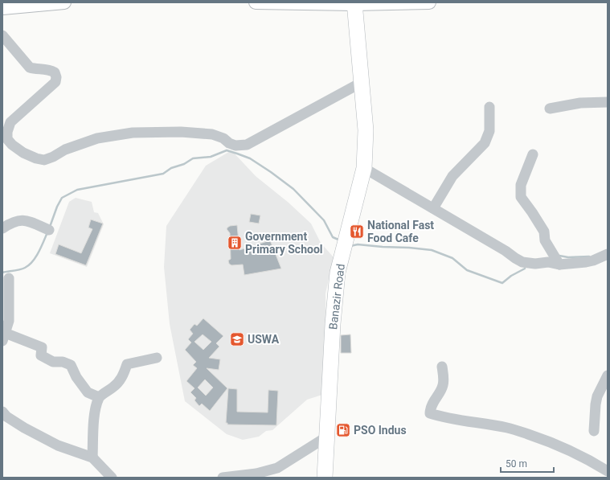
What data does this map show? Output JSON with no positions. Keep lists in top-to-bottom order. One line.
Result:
{"streets":{"highway":["Banazir Road"]},"places":{"restaurant":["National Fast Food Cafe"],"building":["Government Primary School"],"school or university":["USWA"],"fuel station":["PSO Indus"]},"scale_bar":"50 m"}
